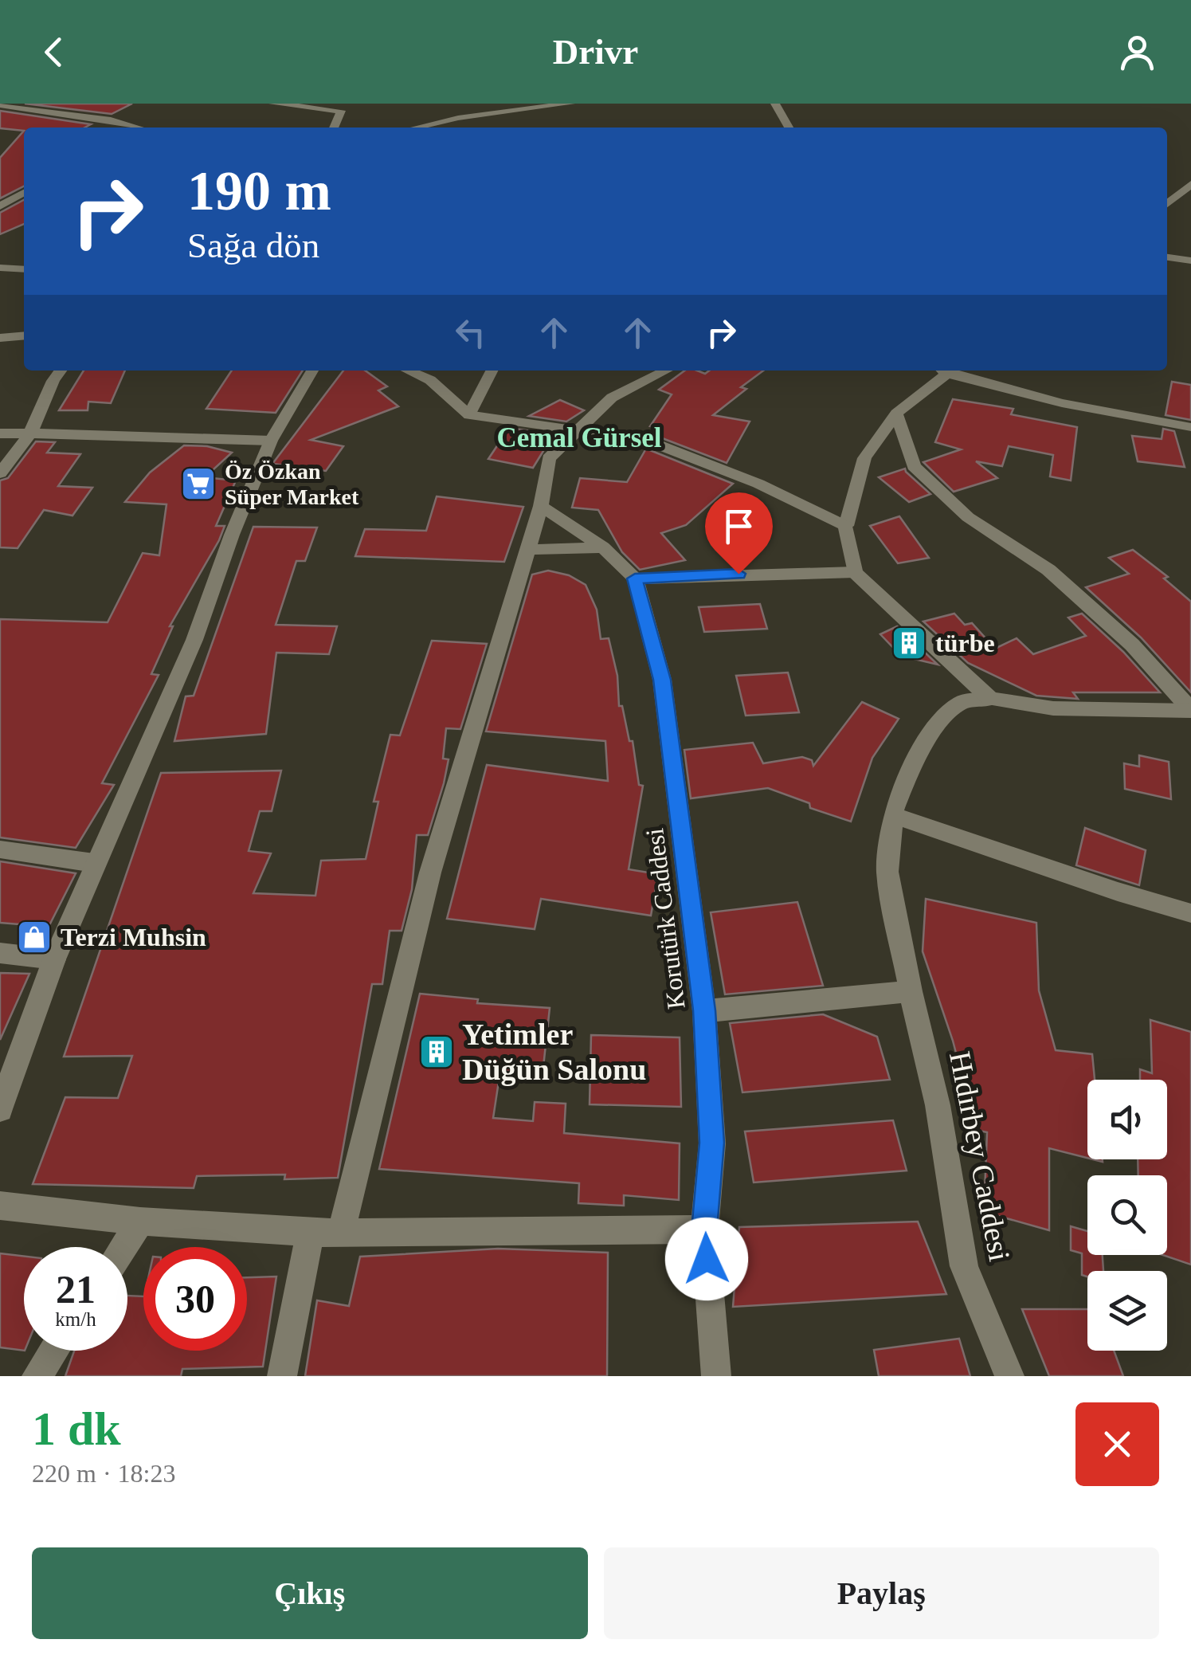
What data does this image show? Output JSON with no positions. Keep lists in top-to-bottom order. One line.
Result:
{"streets":{"street":["Korutürk Caddesi","Hıdırbey Caddesi"]},"districts":["Cemal Gürsel"],"places":{"supermarket":["Öz Özkan Süper Market"],"building":["türbe","Yetimler Düğün Salonu"],"shop":["Terzi Muhsin"]},"page":{"header":"Drivr","turn":["190 m","Sağa dön"],"speed":"21 km/h","limit":"30","heading":["1 dk","220 m · 18:23"],"buttons":["Çıkış","Paylaş"]}}
